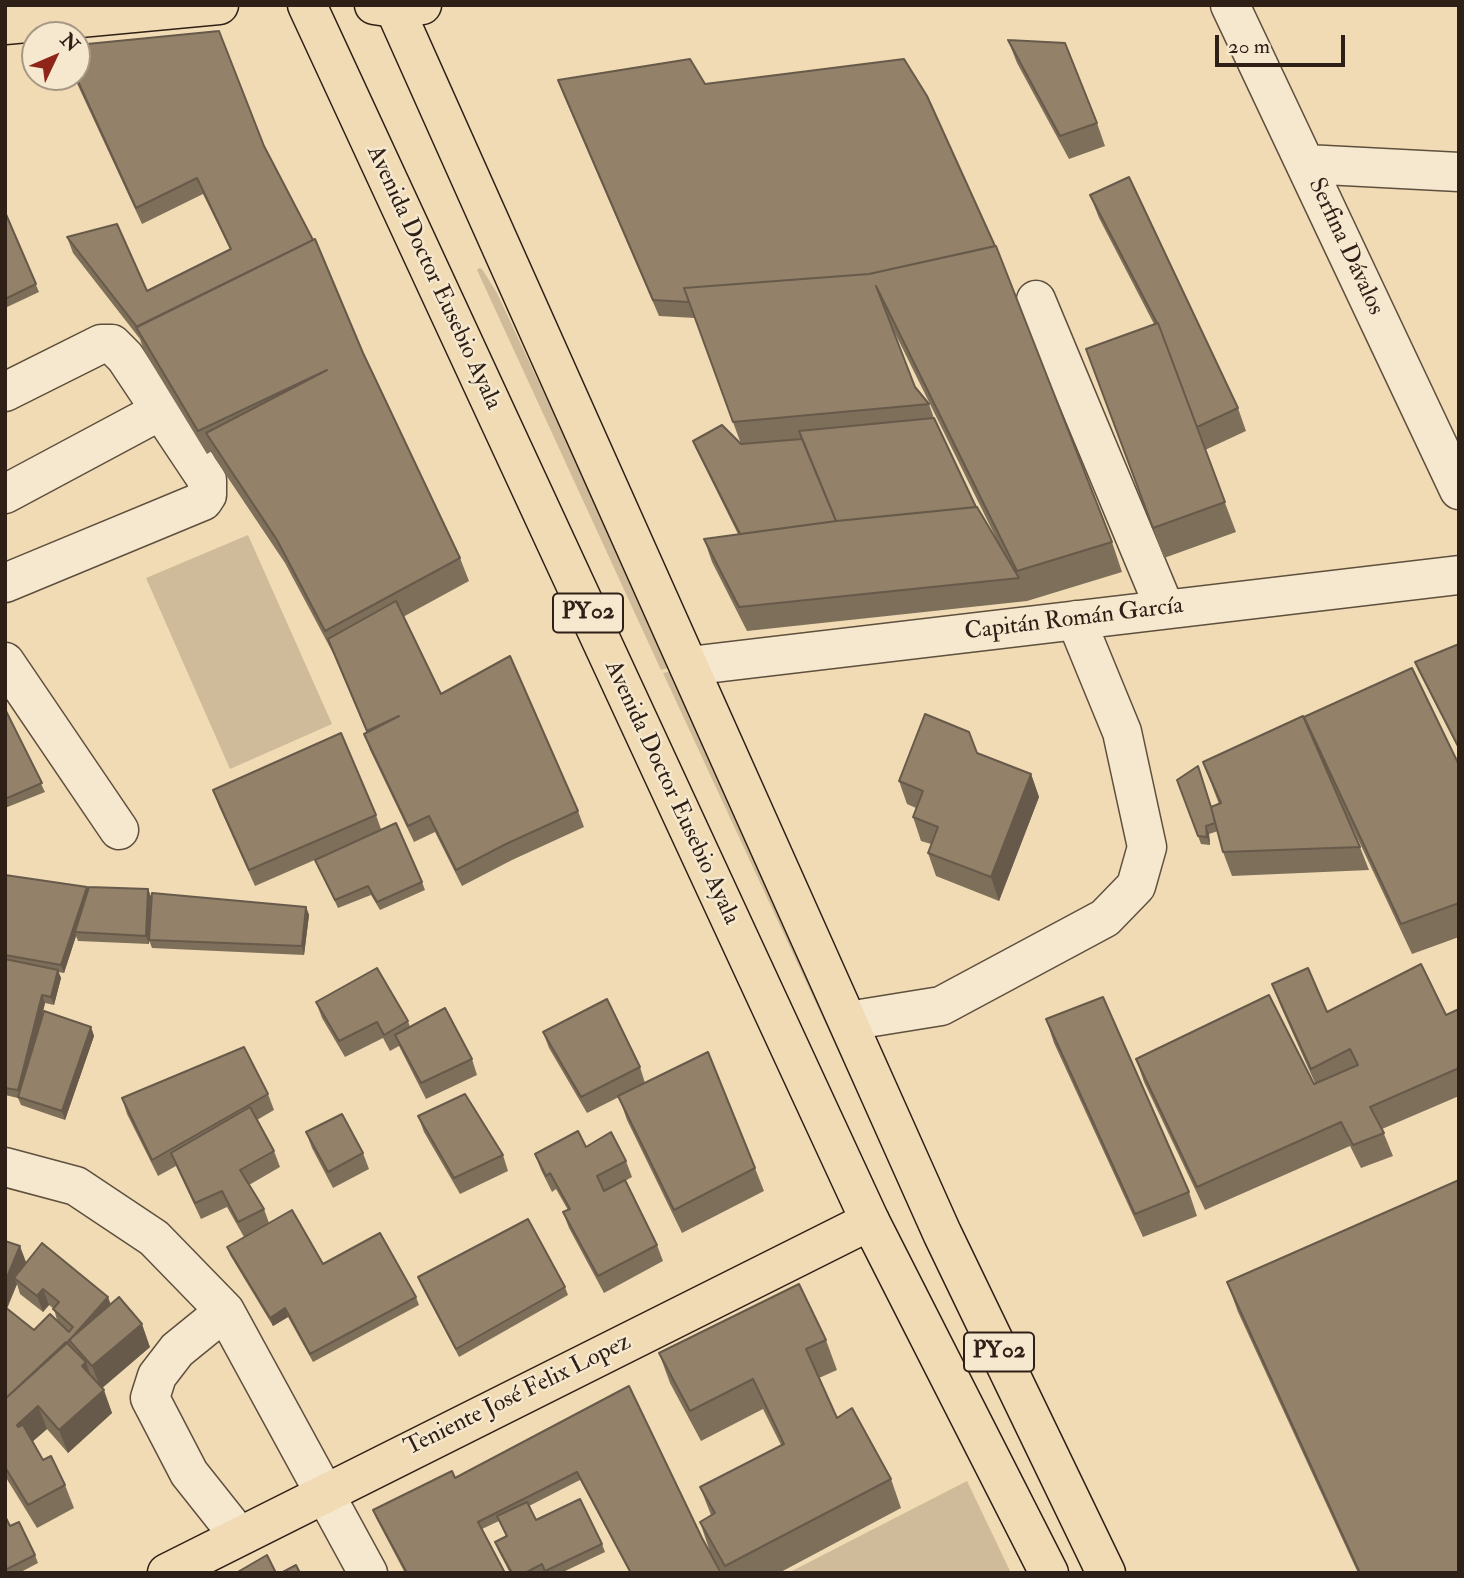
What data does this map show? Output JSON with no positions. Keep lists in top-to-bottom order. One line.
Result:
{"streets":{"main road":["Avenida Doctor Eusebio Ayala","PY02","Teniente José Felix Lopez"],"street":["Serfina Dávalos","Capitán Román García"]},"crossings":[["Avenida Doctor Eusebio Ayala","Teniente José Felix Lopez"],["PY02","Capitán Román García"]],"scale_bar":"20 m","north":"top right"}
